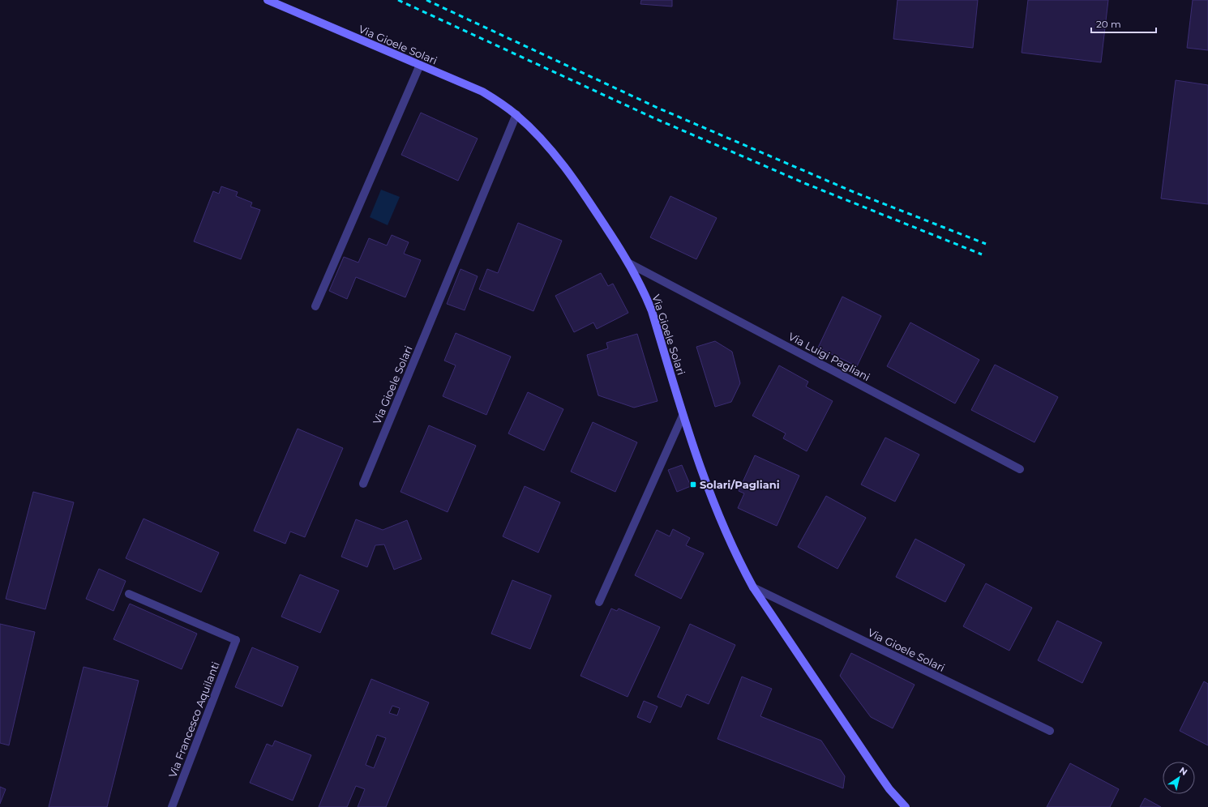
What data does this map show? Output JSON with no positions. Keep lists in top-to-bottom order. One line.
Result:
{"streets":{"street":["Via Gioele Solari","Via Luigi Pagliani","Via Francesco Aquilanti"]},"crossings":[["Via Gioele Solari","Via Luigi Pagliani"]],"places":{"transit":["Solari/Pagliani"]},"scale_bar":"20 m","north":"top right"}
